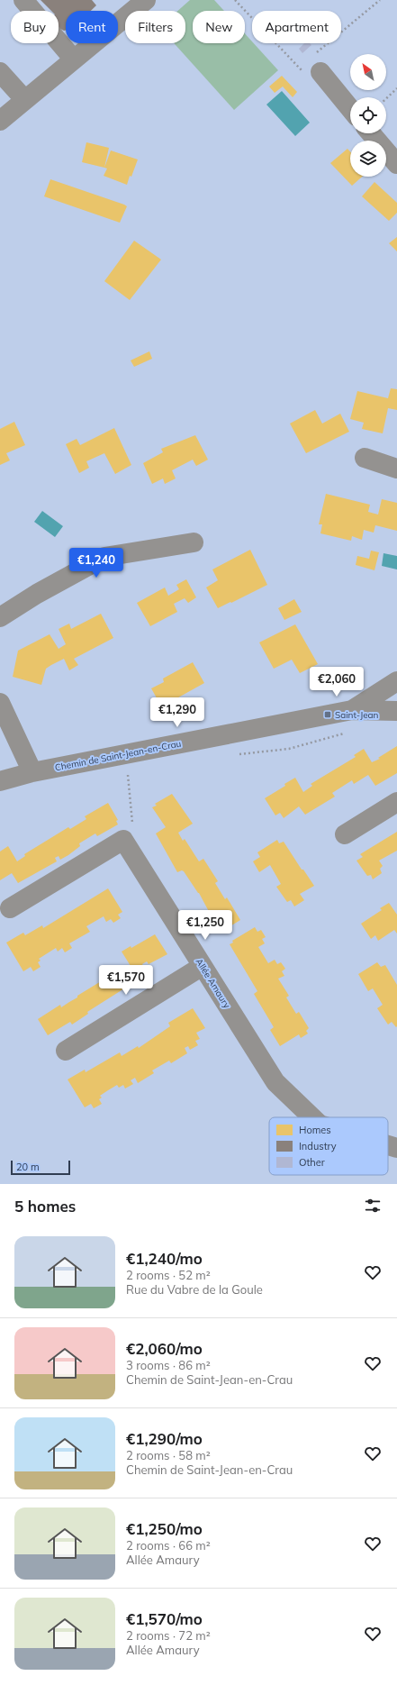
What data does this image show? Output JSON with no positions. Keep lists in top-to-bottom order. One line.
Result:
{"streets":{"street":["Chemin de Saint-Jean-en-Crau","Allée Amaury"]},"places":{"transit":["Saint-Jean"]},"legend":["Homes","Industry","Other"],"scale_bar":"20 m","north":"top left","page":{"chip":["Buy","Rent","Filters","New","Apartment"],"price":["€1,240","€2,060","€1,290","€1,250","€1,570"],"scale":"20 m","heading":"5 homes","list":[{"name":"€1,240/mo","note":"2 rooms · 52 m² · Rue du Vabre de la Goule"},{"name":"€2,060/mo","note":"3 rooms · 86 m² · Chemin de Saint-Jean-en-Crau"},{"name":"€1,290/mo","note":"2 rooms · 58 m² · Chemin de Saint-Jean-en-Crau"},{"name":"€1,250/mo","note":"2 rooms · 66 m² · Allée Amaury"},{"name":"€1,570/mo","note":"2 rooms · 72 m² · Allée Amaury"}]}}
